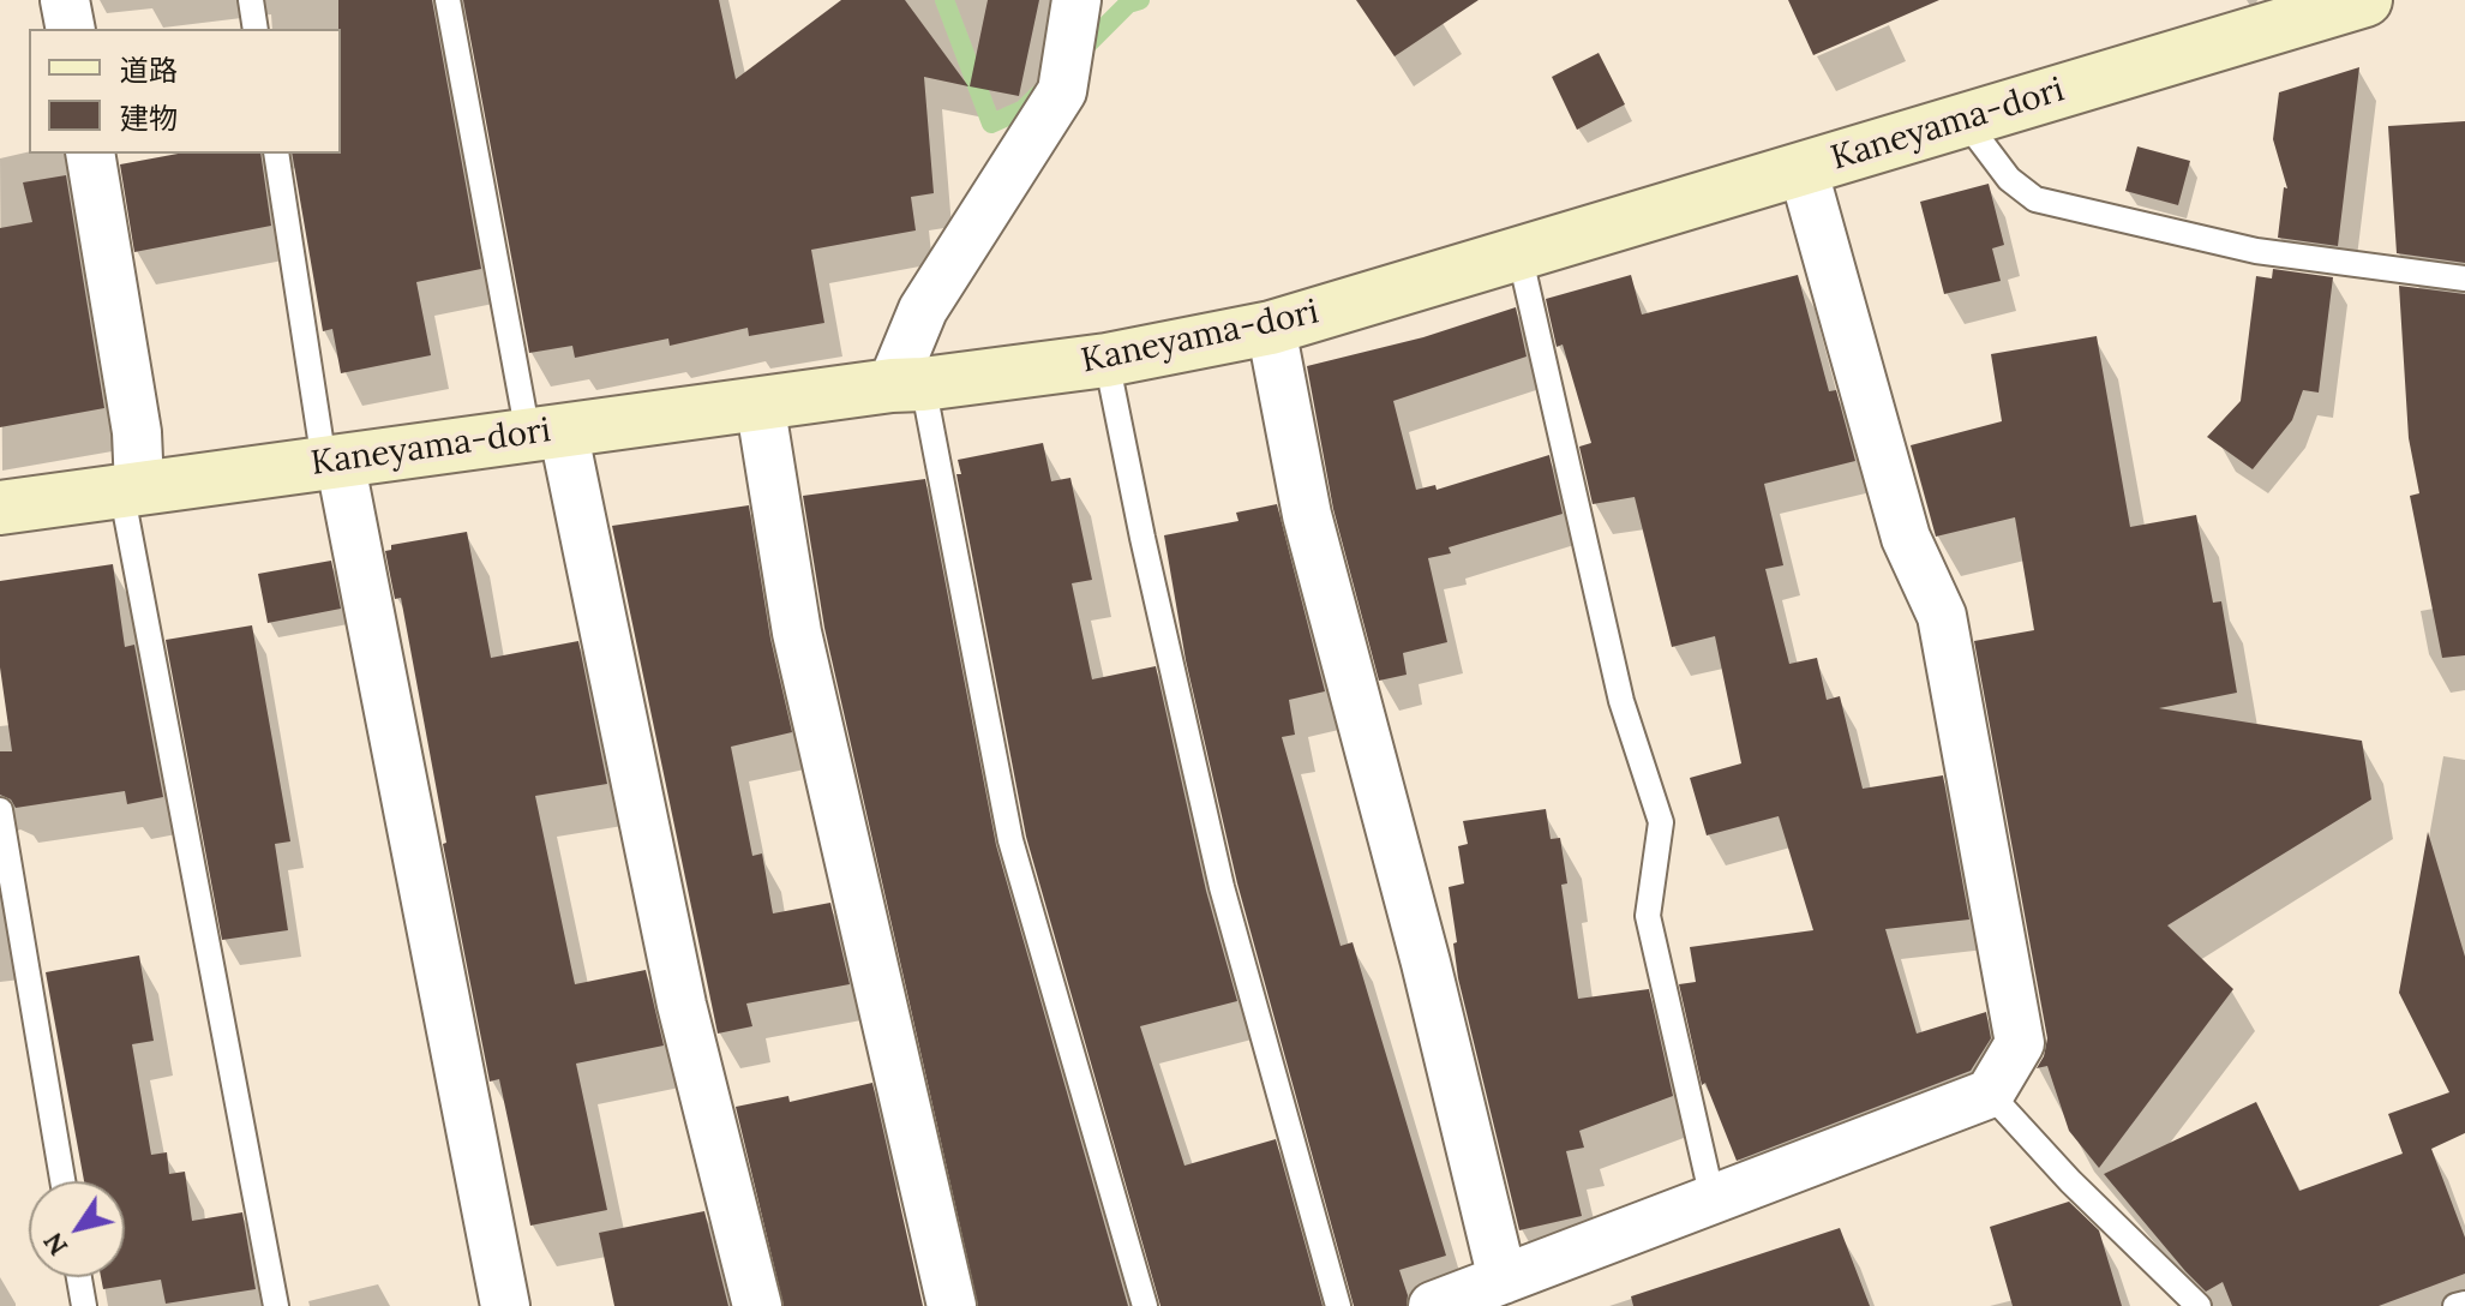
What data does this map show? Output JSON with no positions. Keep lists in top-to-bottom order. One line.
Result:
{"streets":{"main road":["Kaneyama-dori"]},"legend":["道路","建物"],"north":"bottom left"}
